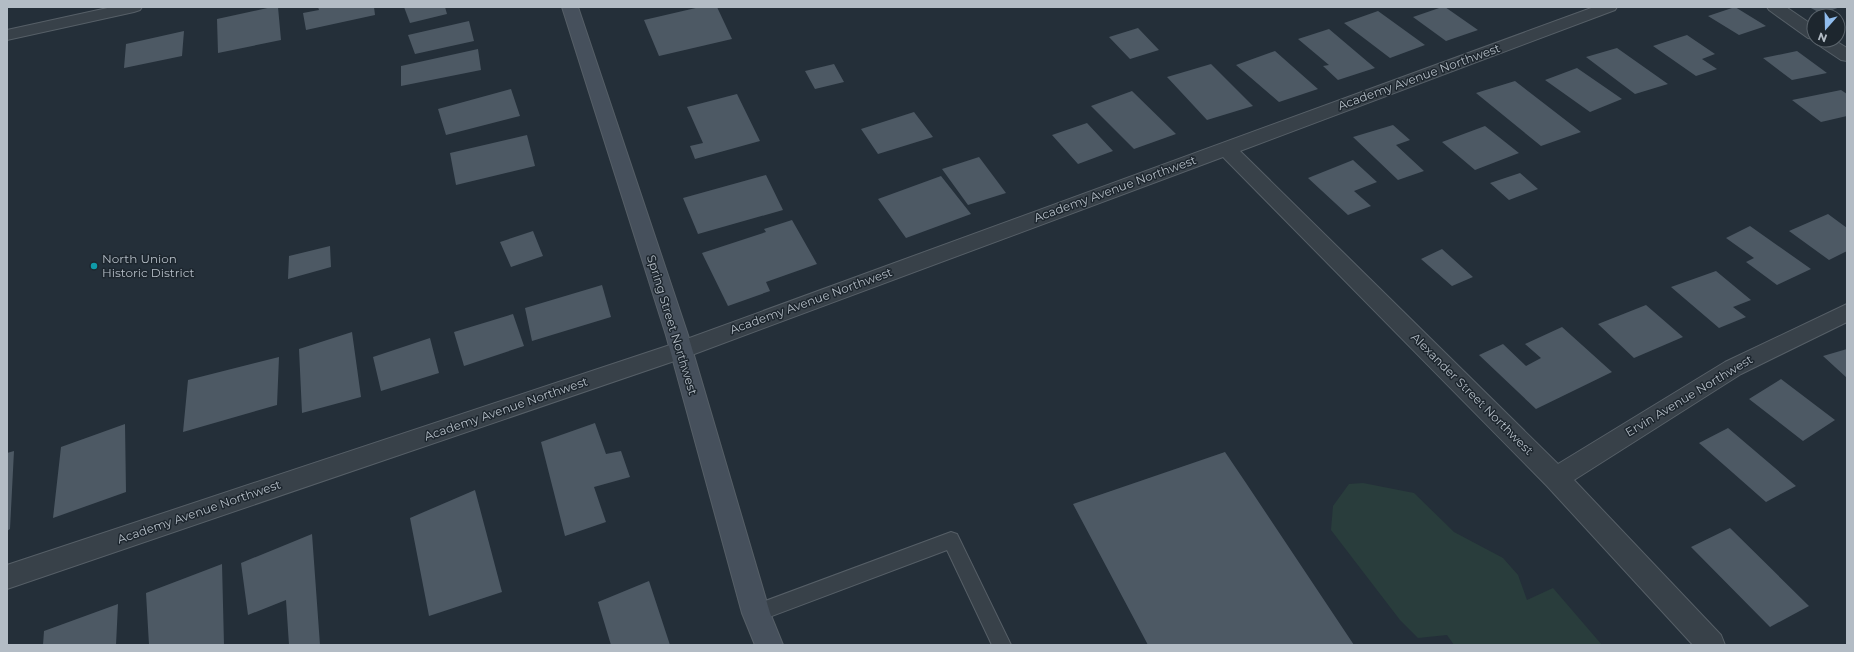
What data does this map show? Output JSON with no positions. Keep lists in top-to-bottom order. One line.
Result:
{"streets":{"street":["Academy Avenue Northwest","Spring Street Northwest","Alexander Street Northwest","Ervin Avenue Northwest"]},"crossings":[["Academy Avenue Northwest","Spring Street Northwest"],["Academy Avenue Northwest","Alexander Street Northwest"],["Alexander Street Northwest","Ervin Avenue Northwest"]],"places":["North Union Historic District"],"north":"bottom"}
